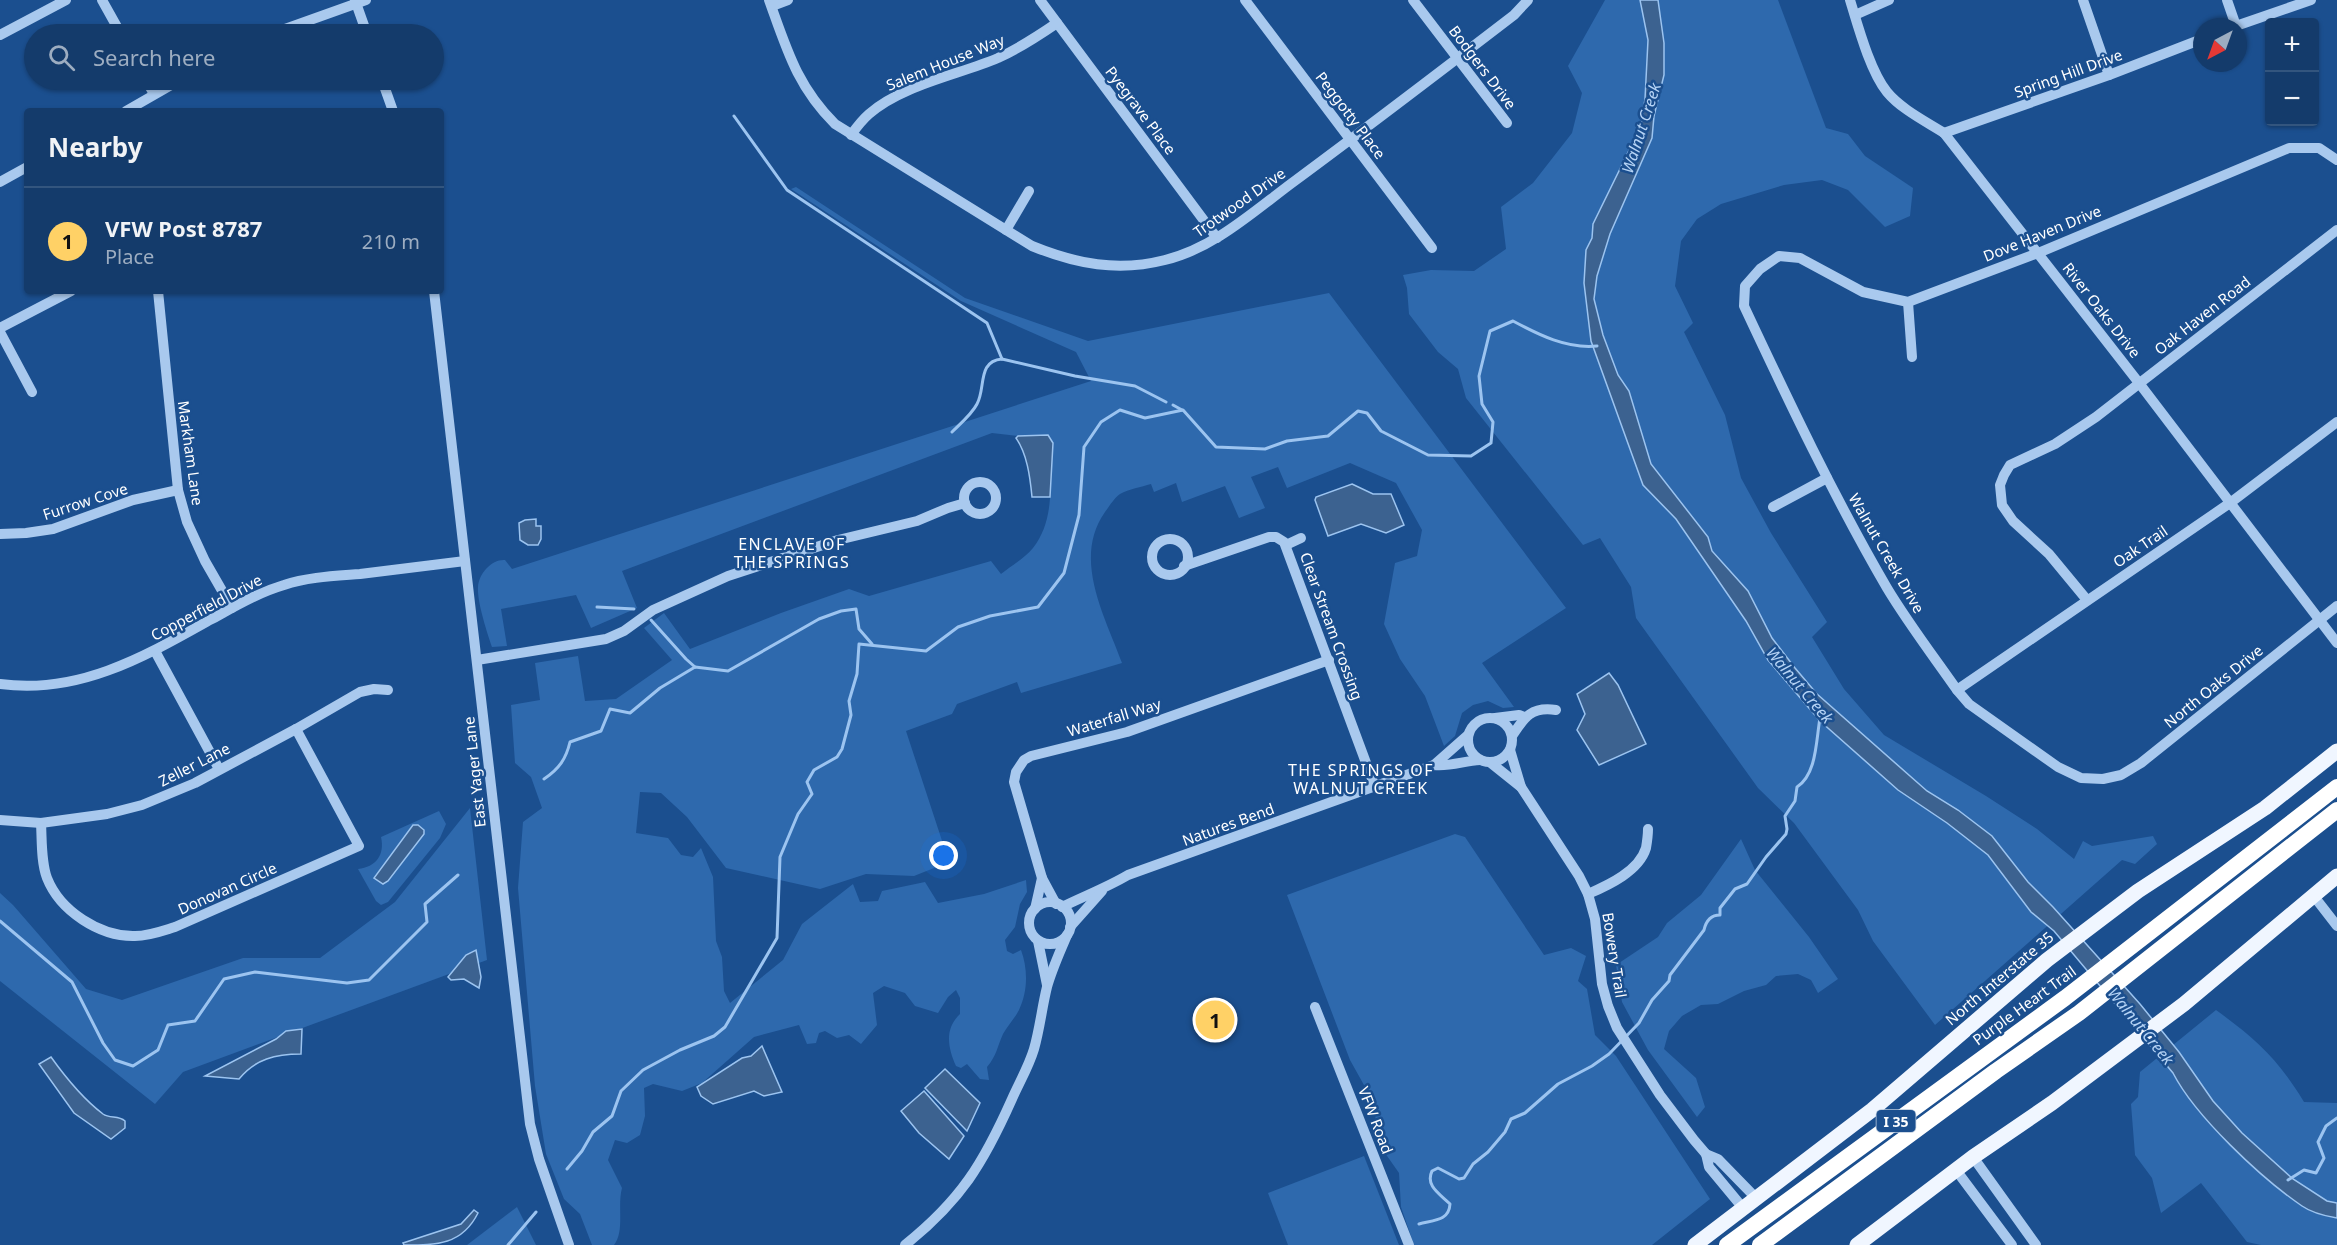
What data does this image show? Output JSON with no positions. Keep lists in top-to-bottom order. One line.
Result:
{"streets":{"highway":["Purple Heart Trail","I 35"],"main road":["North Interstate 35"],"street":["Salem House Way","Bodgers Drive","Spring Hill Drive","Pyegrave Place","Peggotty Place","Trotwood Drive","Dove Haven Drive","River Oaks Drive","Oak Haven Road","Markham Lane","Furrow Cove","Oak Trail","Walnut Creek Drive","Copperfield Drive","Clear Stream Crossing","North Oaks Drive","Waterfall Way","Zeller Lane","East Yager Lane","Natures Bend","Donovan Circle","Bowery Trail","VFW Road"]},"crossings":[["Salem House Way","Pyegrave Place"],["Salem House Way","Trotwood Drive"],["Bodgers Drive","Trotwood Drive"],["Spring Hill Drive","River Oaks Drive"],["Pyegrave Place","Trotwood Drive"],["Peggotty Place","Trotwood Drive"],["Dove Haven Drive","River Oaks Drive"],["Dove Haven Drive","Walnut Creek Drive"],["River Oaks Drive","Oak Haven Road"],["River Oaks Drive","Oak Trail"],["River Oaks Drive","North Oaks Drive"],["Oak Haven Road","Oak Trail"],["Markham Lane","Furrow Cove"],["Markham Lane","Copperfield Drive"],["Oak Trail","Walnut Creek Drive"],["Walnut Creek Drive","North Oaks Drive"],["Copperfield Drive","East Yager Lane"],["Clear Stream Crossing","Waterfall Way"],["Clear Stream Crossing","Natures Bend"],["Waterfall Way","Natures Bend"],["Zeller Lane","Donovan Circle"],["Natures Bend","Bowery Trail"],["Bowery Trail","North Interstate 35"]],"districts":["ENCLAVE OF THE SPRINGS","THE SPRINGS OF WALNUT CREEK"],"water":["Walnut Creek"],"north":"bottom left","page":{"map_buttons":["+","−"],"search":"Search here","heading":"Nearby","list":[{"mark":"1","name":"VFW Post 8787","note":"Place","value":"210 m"}],"pins":"1"}}
